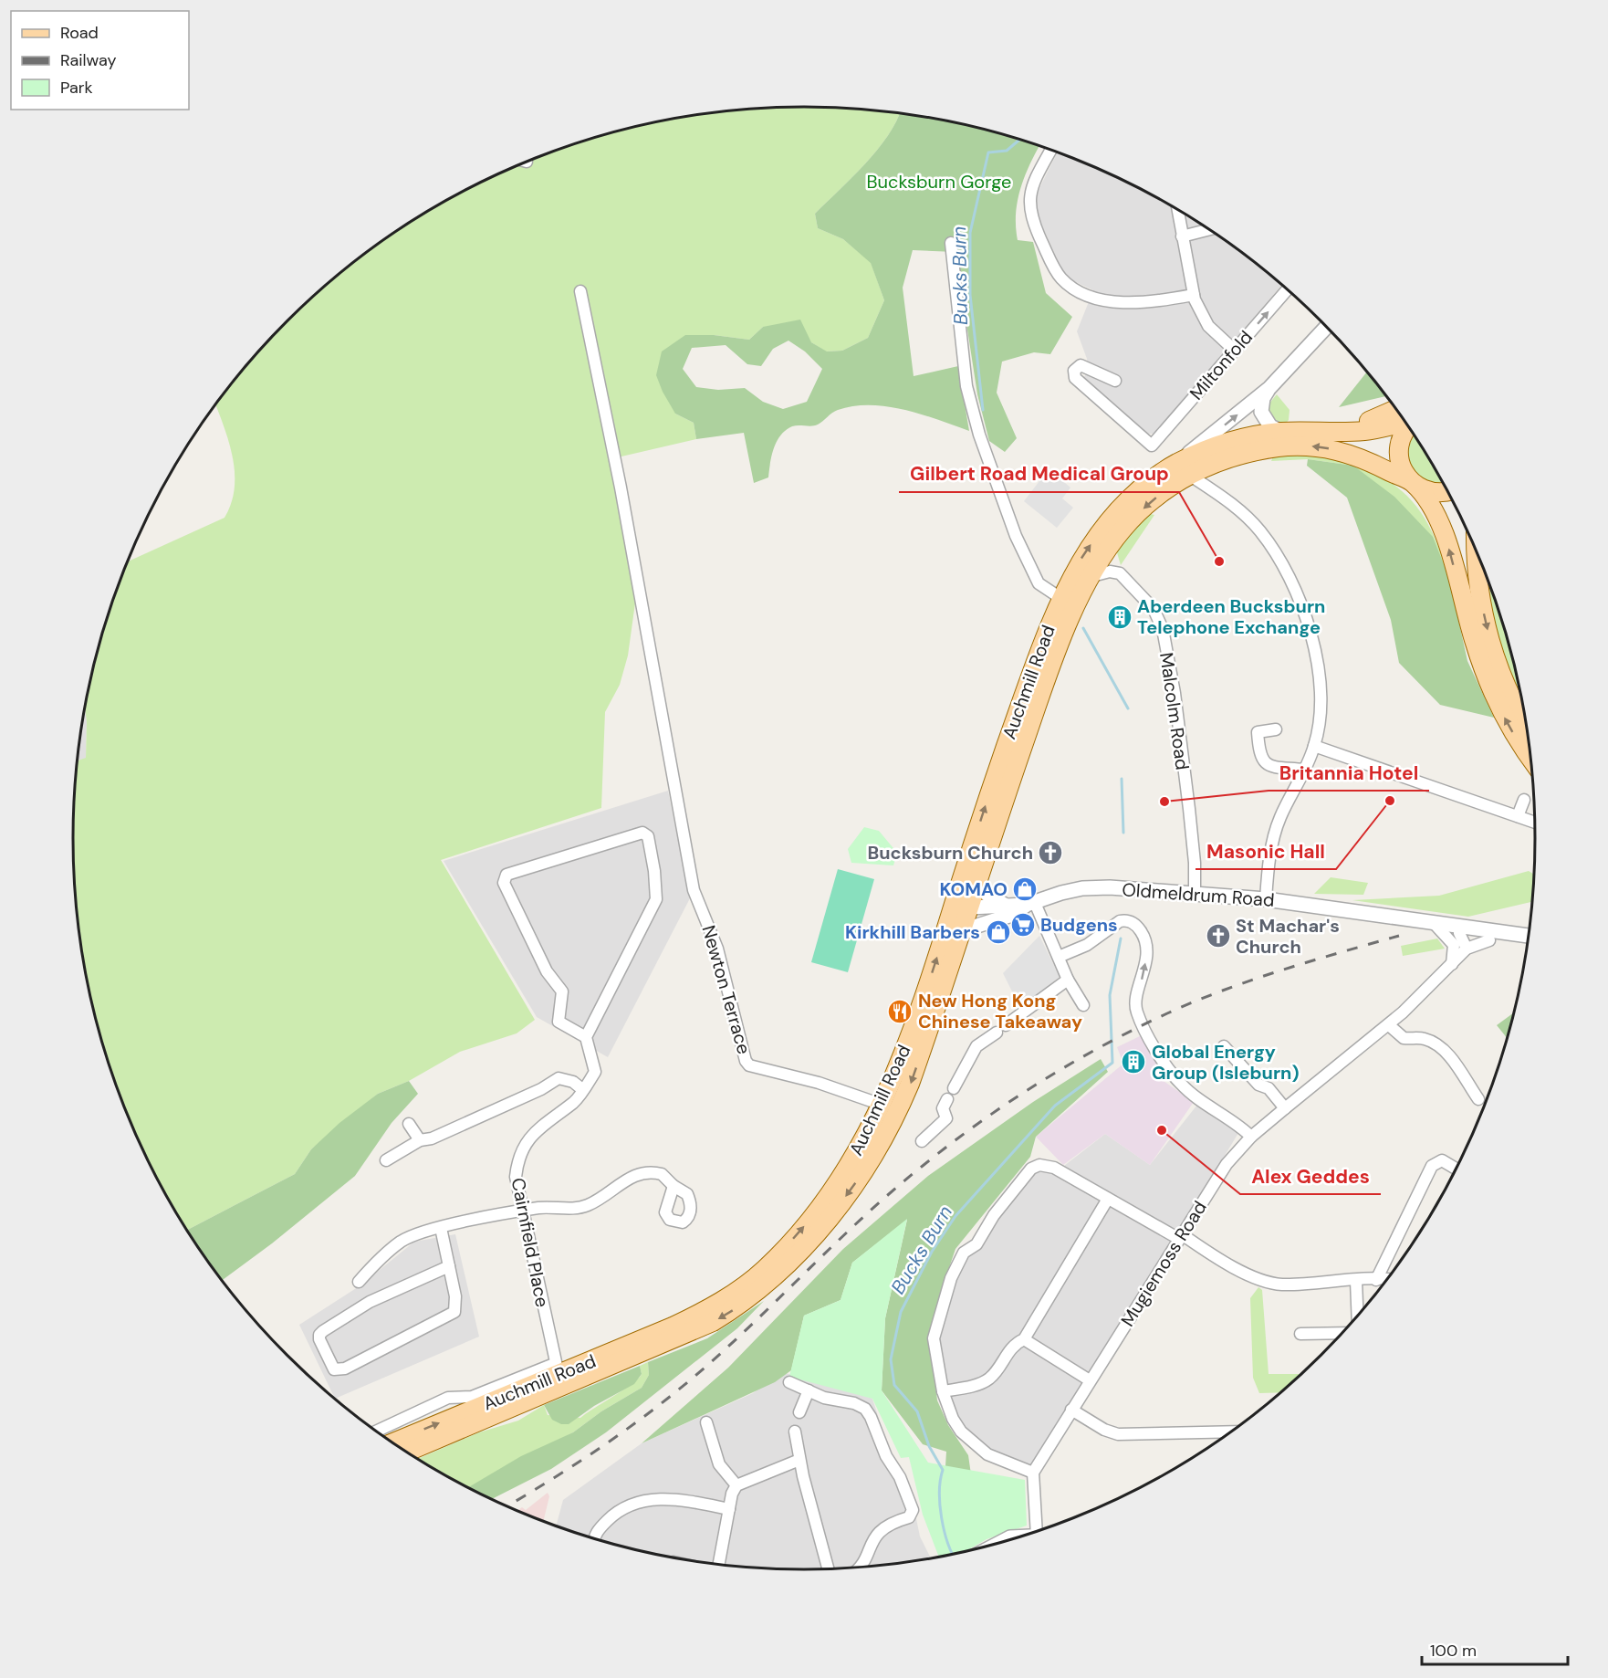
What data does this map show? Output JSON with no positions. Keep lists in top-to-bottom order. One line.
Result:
{"streets":{"main road":["Auchmill Road"],"street":["Miltonfold","Malcolm Road","Oldmeldrum Road","Newton Terrace","Cairnfield Place","Mugiemoss Road"]},"crossings":[["Auchmill Road","Malcolm Road"],["Auchmill Road","Oldmeldrum Road"],["Auchmill Road","Newton Terrace"],["Auchmill Road","Cairnfield Place"],["Malcolm Road","Oldmeldrum Road"]],"water":["Bucks Burn"],"parks":["Bucksburn Gorge"],"places":{"other":["Gilbert Road Medical Group","Masonic Hall","Britannia Hotel","Alex Geddes"],"building":["Aberdeen Bucksburn Telephone Exchange","Global Energy Group (Isleburn)"],"church":["Bucksburn Church","St Machar's Church"],"shop":["KOMAO","Kirkhill Barbers"],"supermarket":["Budgens"],"restaurant":["New Hong Kong Chinese Takeaway"]},"legend":["Road","Railway","Park"],"scale_bar":"100 m"}
